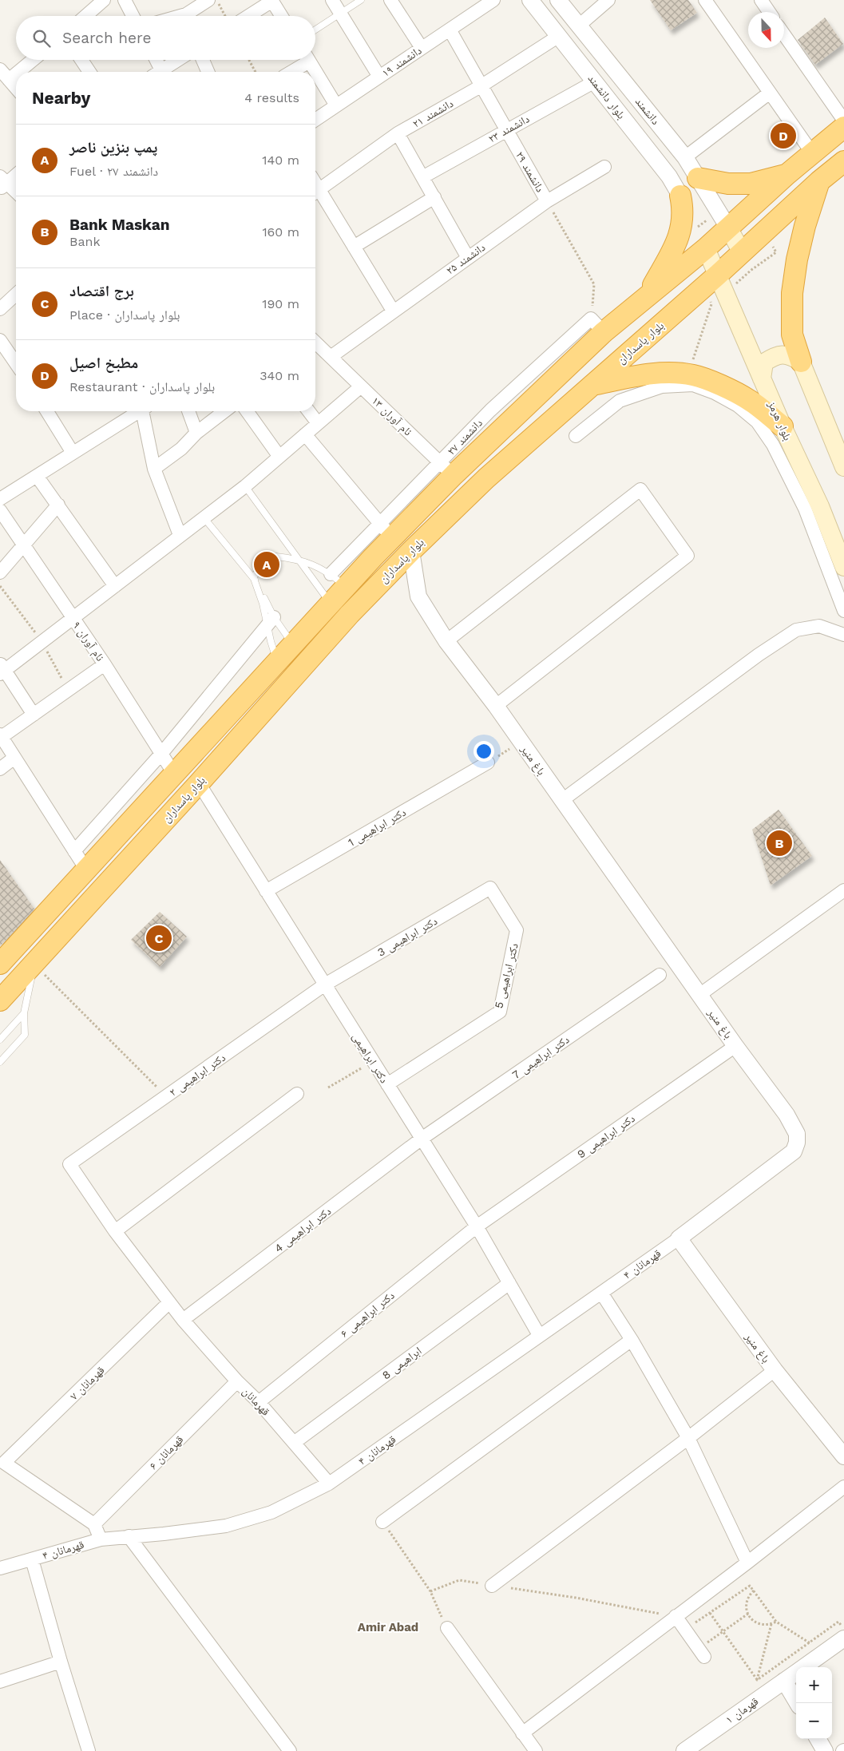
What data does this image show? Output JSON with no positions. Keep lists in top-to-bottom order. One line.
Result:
{"streets":{"highway":["بلوار پاسداران"],"main road":["بلوار هرمز"],"street":["دانشمند ۱۹","بلوار دانشمند","دانشمند","دانشمند ۲۱","دانشمند ۲۳","دانشمند ۲۹","دانشمند ۲۵","نام آوران ۱۳","نام آوران ۹","باغ منیر","دکتر ابراهیمی 1","دکتر ابراهیمی 3","دکتر ابراهیمی 5","دکتر ابراهیمی 7","دکتر ابراهیمی","دکتر ابراهیمی ۲","دکتر ابراهیمی 9","دکتر ابراهیمی 4","قهرمانان ۴","دکتر ابراهیمی ۶","ابراهیمی 8","قهرمانان ۷","قهرمانان","قهرمانان ۶","قهرمان ۱"]},"crossings":[["دانشمند ۱۹","دانشمند ۲۹"],["بلوار دانشمند","دانشمند ۲۱"],["بلوار دانشمند","دانشمند ۲۳"],["دانشمند","بلوار پاسداران"],["دانشمند ۲۱","دانشمند ۲۹"],["دانشمند ۲۳","دانشمند ۲۹"],["دانشمند ۲۹","دانشمند ۲۵"],["دانشمند ۲۹","بلوار پاسداران"],["دانشمند ۲۵","نام آوران ۱۳"],["بلوار پاسداران","نام آوران ۱۳"],["بلوار پاسداران","بلوار هرمز"],["بلوار پاسداران","نام آوران ۹"],["بلوار پاسداران","باغ منیر"],["بلوار پاسداران","دکتر ابراهیمی"],["باغ منیر","دکتر ابراهیمی 9"],["باغ منیر","قهرمانان ۴"],["دکتر ابراهیمی 1","دکتر ابراهیمی"],["دکتر ابراهیمی 3","دکتر ابراهیمی 5"],["دکتر ابراهیمی 3","دکتر ابراهیمی"],["دکتر ابراهیمی 3","دکتر ابراهیمی ۲"],["دکتر ابراهیمی 5","دکتر ابراهیمی"],["دکتر ابراهیمی 7","دکتر ابراهیمی"],["دکتر ابراهیمی 7","دکتر ابراهیمی 4"],["دکتر ابراهیمی","دکتر ابراهیمی ۲"],["دکتر ابراهیمی","دکتر ابراهیمی 9"],["دکتر ابراهیمی","دکتر ابراهیمی 4"],["دکتر ابراهیمی","قهرمانان ۴"],["دکتر ابراهیمی","دکتر ابراهیمی ۶"],["دکتر ابراهیمی","ابراهیمی 8"],["دکتر ابراهیمی ۲","قهرمانان"],["دکتر ابراهیمی 9","دکتر ابراهیمی ۶"],["دکتر ابراهیمی 4","قهرمانان"],["قهرمانان ۴","قهرمانان"],["دکتر ابراهیمی ۶","قهرمانان"],["ابراهیمی 8","قهرمانان"],["قهرمانان ۷","قهرمانان"],["قهرمانان ۷","قهرمانان ۶"],["قهرمانان","قهرمانان ۶"]],"districts":["Amir Abad"],"north":"bottom","page":{"search":"Search here","heading":["Nearby","4 results"],"pins":["D","A","B","C"],"list":[{"mark":"A","name":"پمپ بنزین ناصر","note":"Fuel · دانشمند ۲۷","value":"140 m"},{"mark":"B","name":"Bank Maskan","note":"Bank","value":"160 m"},{"mark":"C","name":"برج اقتصاد","note":"Place · بلوار پاسداران","value":"190 m"},{"mark":"D","name":"مطبخ اصیل","note":"Restaurant · بلوار پاسداران","value":"340 m"}],"map_buttons":["+","−"]}}
